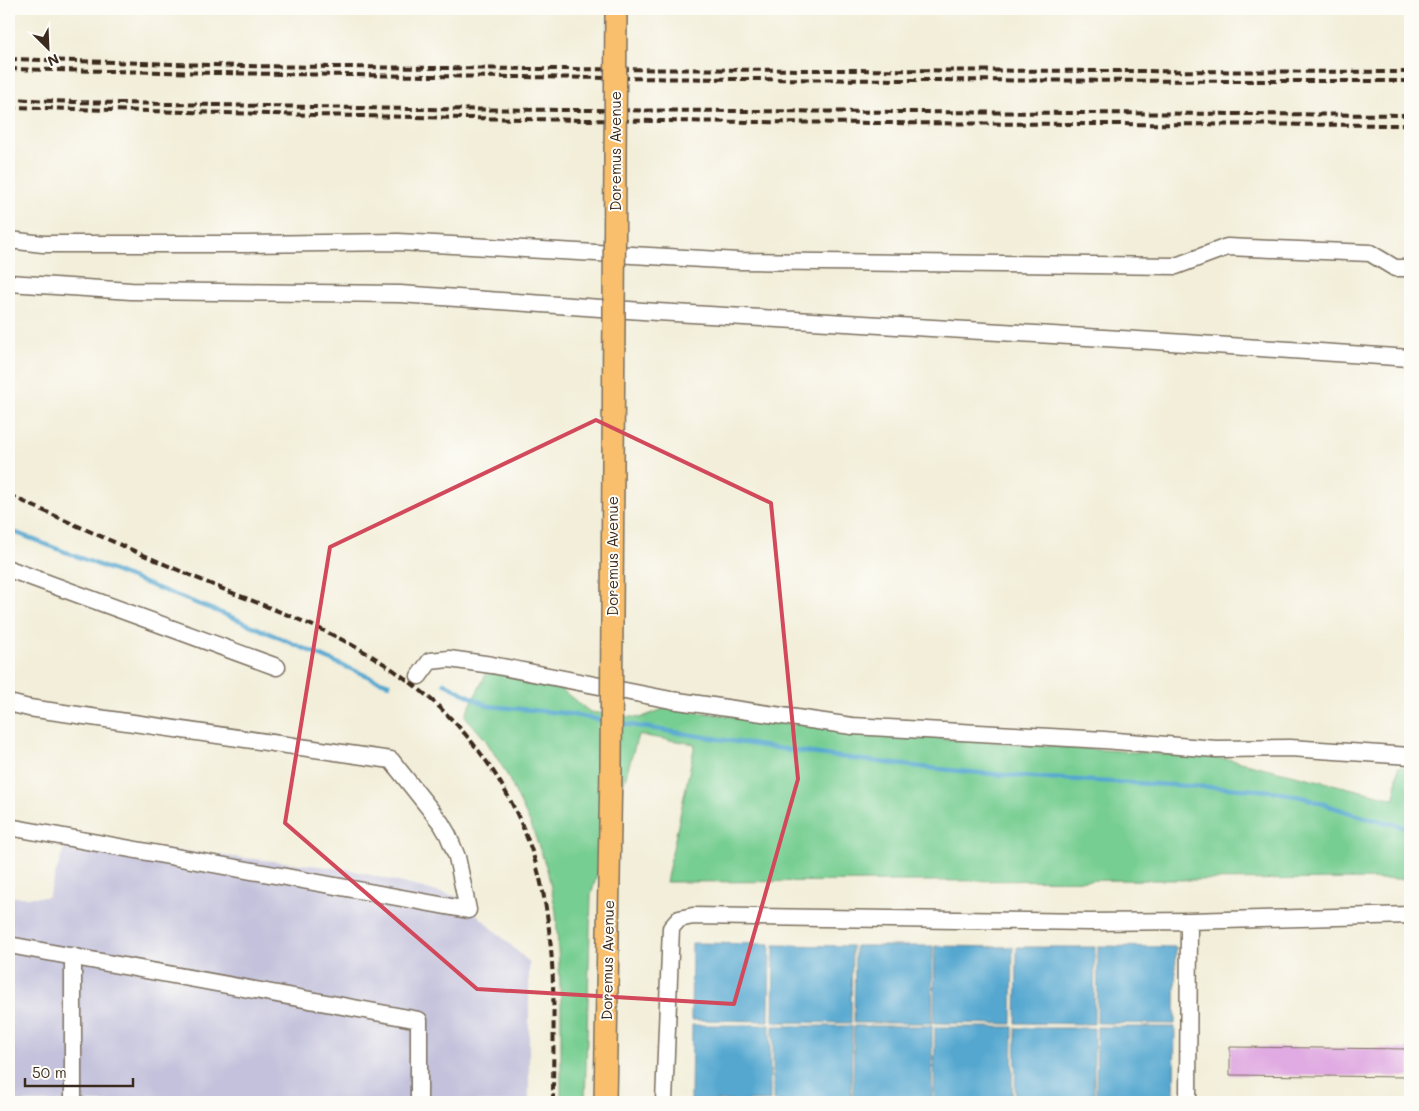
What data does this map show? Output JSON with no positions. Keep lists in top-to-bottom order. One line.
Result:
{"streets":{"main road":["Doremus Avenue"]},"scale_bar":"50 m","north":"bottom right"}
